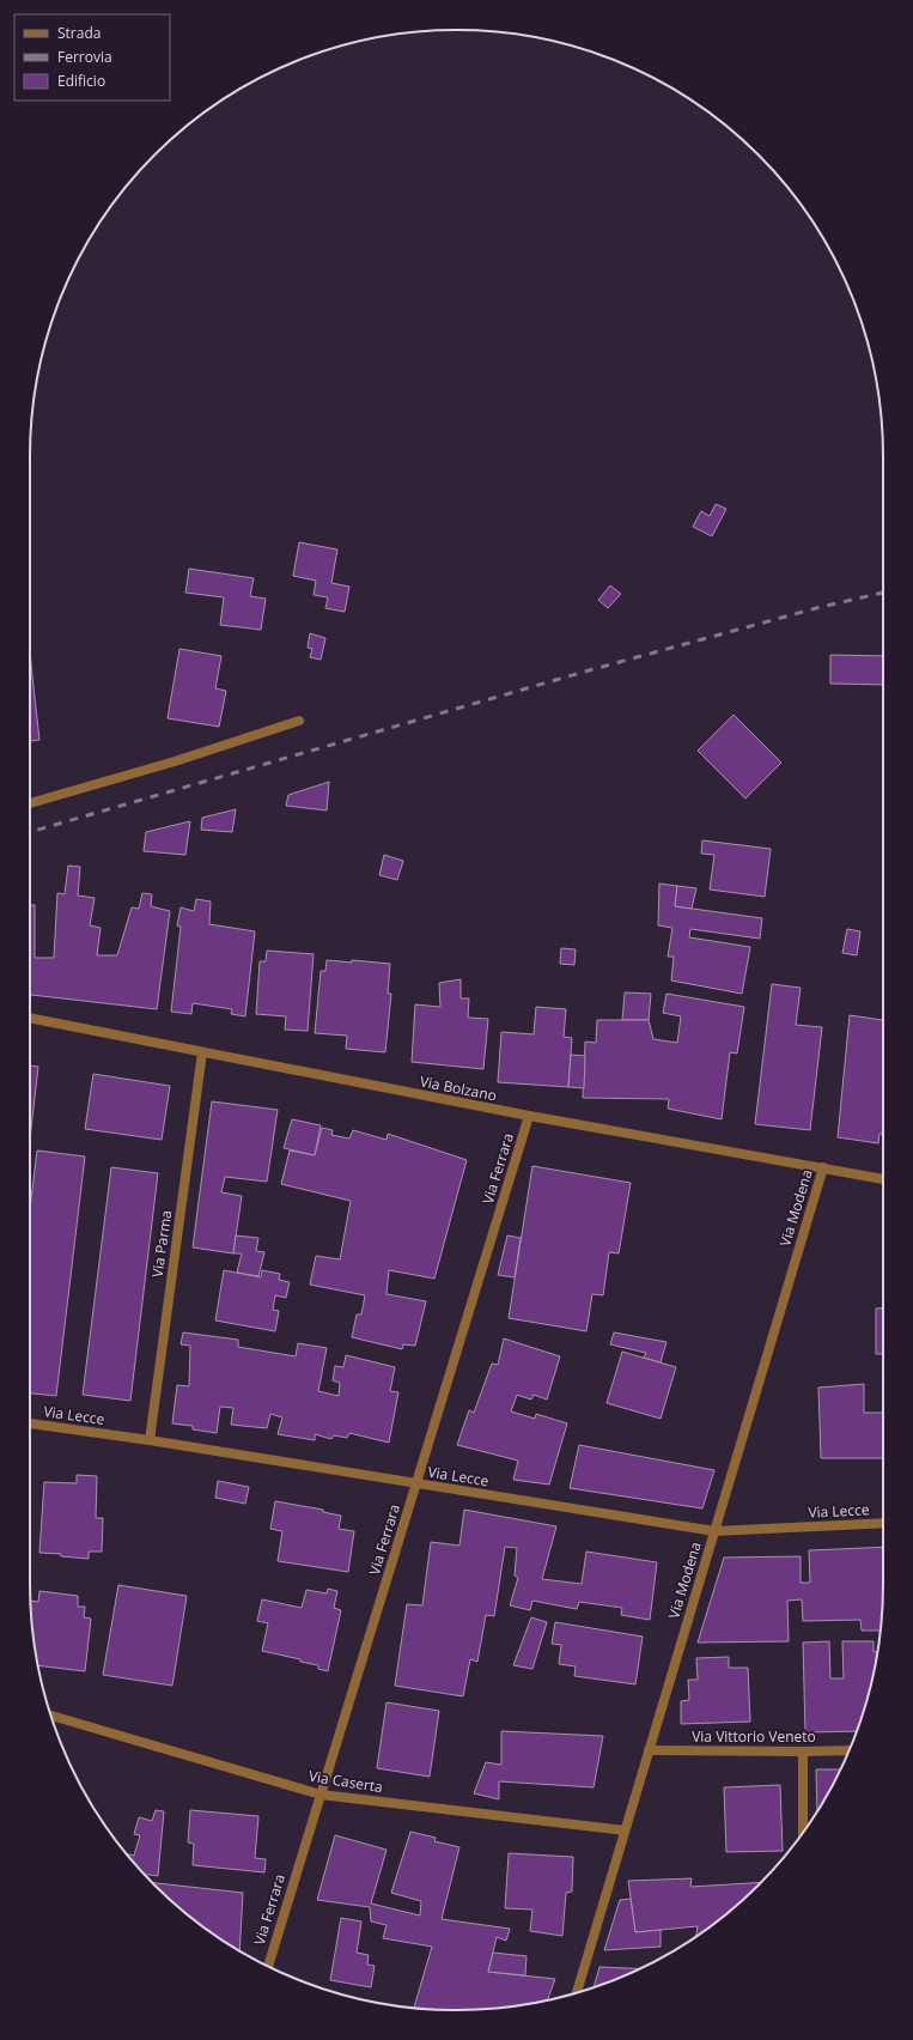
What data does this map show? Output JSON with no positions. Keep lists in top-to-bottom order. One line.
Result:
{"streets":{"street":["Via Bolzano","Via Ferrara","Via Modena","Via Parma","Via Lecce","Via Vittorio Veneto","Via Caserta"]},"crossings":[["Via Bolzano","Via Ferrara"],["Via Bolzano","Via Modena"],["Via Bolzano","Via Parma"],["Via Ferrara","Via Lecce"],["Via Ferrara","Via Caserta"],["Via Modena","Via Lecce"],["Via Modena","Via Vittorio Veneto"],["Via Modena","Via Caserta"],["Via Parma","Via Lecce"]],"legend":["Strada","Ferrovia","Edificio"]}
